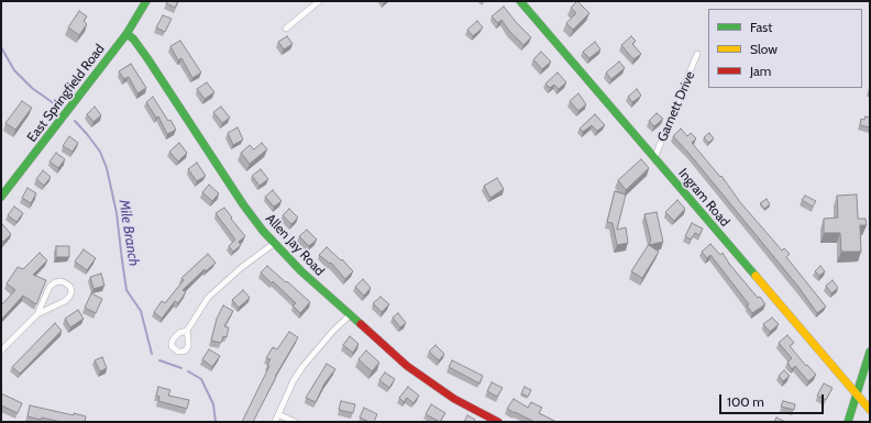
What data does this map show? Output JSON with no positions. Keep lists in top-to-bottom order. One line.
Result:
{"streets":{"street":["East Springfield Road","Garnett Drive","Ingram Road","Allen Jay Road"]},"crossings":[["East Springfield Road","Allen Jay Road"],["Garnett Drive","Ingram Road"]],"water":["Mile Branch"],"legend":["Fast","Slow","Jam"],"scale_bar":"100 m"}
